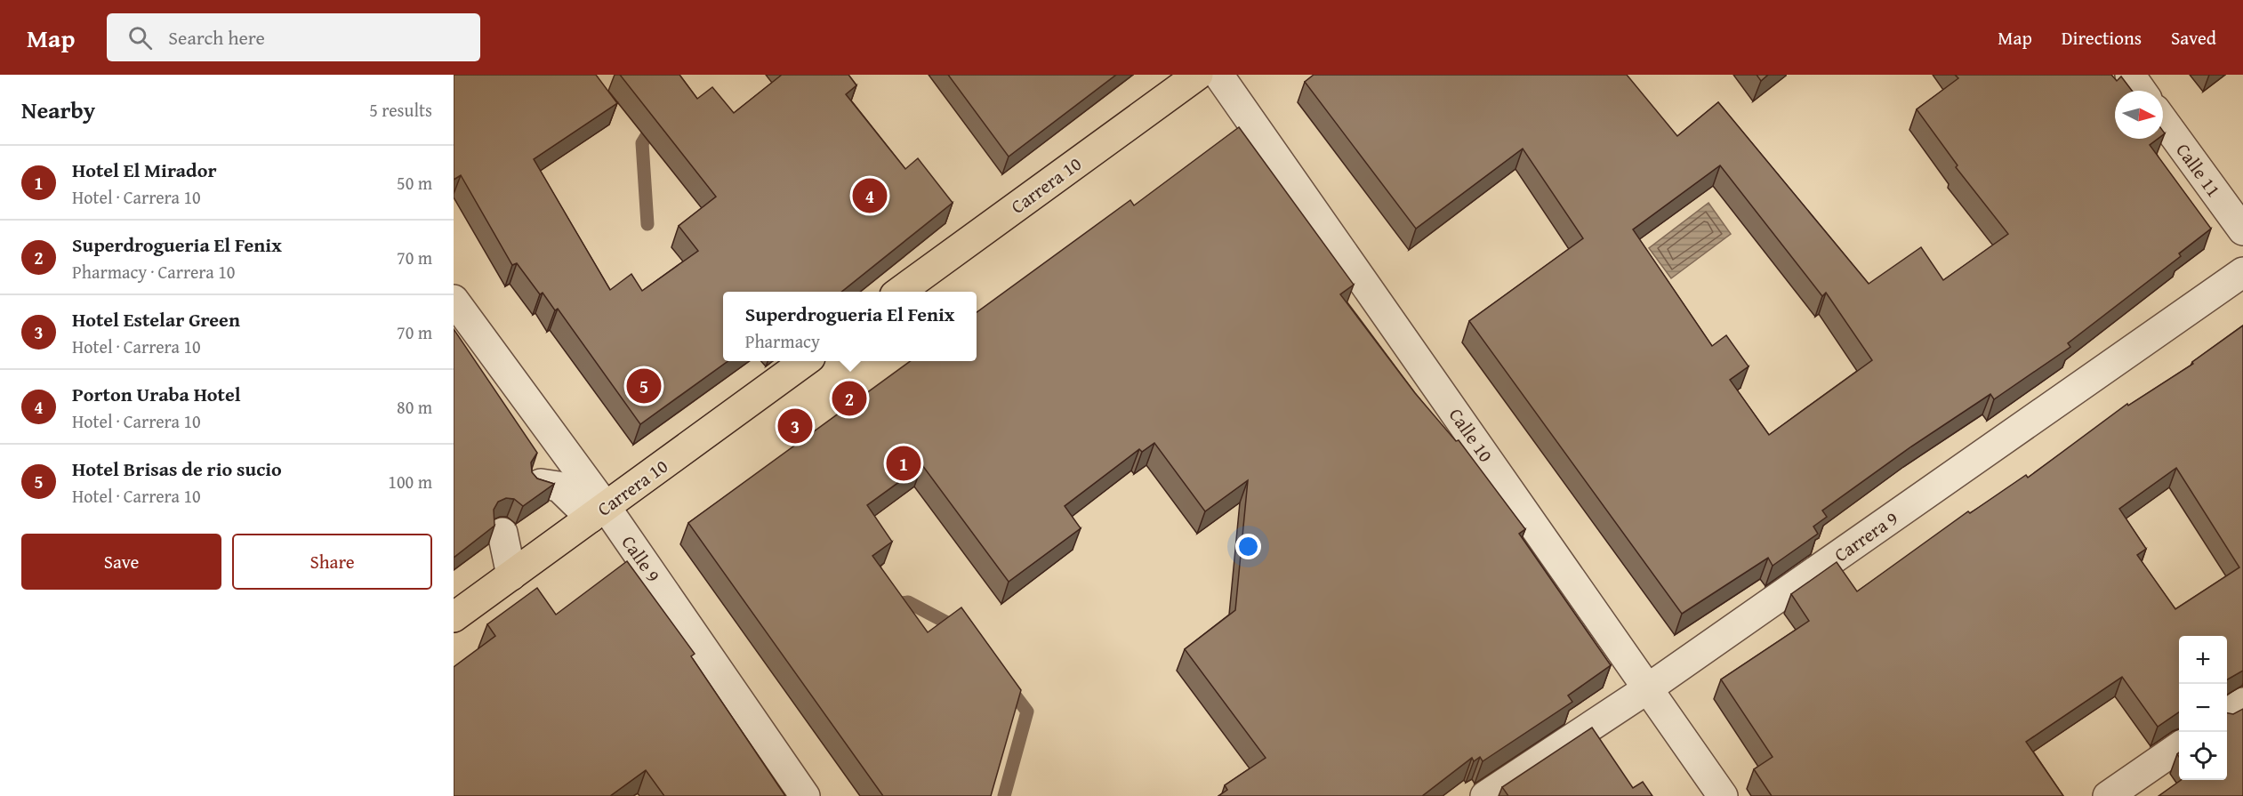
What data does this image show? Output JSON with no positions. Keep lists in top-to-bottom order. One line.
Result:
{"streets":{"main road":["Carrera 10"],"street":["Calle 11","Calle 10","Carrera 9","Calle 9"]},"crossings":[["Carrera 10","Calle 9"],["Calle 10","Carrera 9"]],"north":"right","page":{"header":"Map","search":"Search here","nav":["Map","Directions","Saved"],"heading":["Nearby","5 results"],"list":[{"mark":"1","name":"Hotel El Mirador","note":"Hotel · Carrera 10","value":"50 m"},{"mark":"2","name":"Superdrogueria El Fenix","note":"Pharmacy · Carrera 10","value":"70 m"},{"mark":"3","name":"Hotel Estelar Green","note":"Hotel · Carrera 10","value":"70 m"},{"mark":"4","name":"Porton Uraba Hotel","note":"Hotel · Carrera 10","value":"80 m"},{"mark":"5","name":"Hotel Brisas de rio sucio","note":"Hotel · Carrera 10","value":"100 m"}],"pins":["4","5","2","3","1"],"popup":["Superdrogueria El Fenix","Pharmacy"],"buttons":["Save","Share"],"map_buttons":["+","−"]}}
